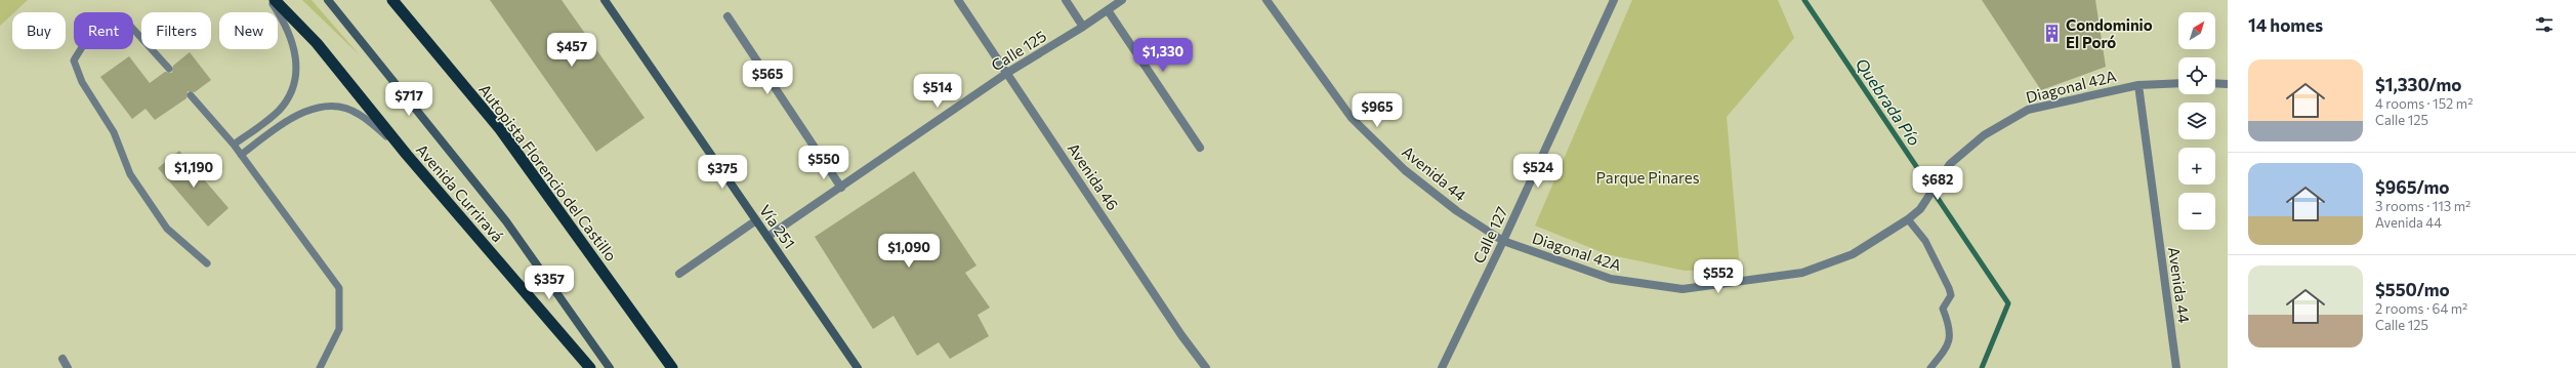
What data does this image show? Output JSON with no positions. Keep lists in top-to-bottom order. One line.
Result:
{"streets":{"highway":["Autopista Florencio del Castillo","Avenida Curriravá"],"main road":["Vía 251"],"street":["Calle 125","Diagonal 42A","Avenida 44","Avenida 46","Calle 127"]},"crossings":[["Calle 125","Avenida 46"],["Calle 125","Vía 251"],["Diagonal 42A","Avenida 44"],["Diagonal 42A","Calle 127"],["Avenida 44","Calle 127"]],"water":["Quebrada Pío"],"parks":["Parque Pinares"],"places":{"building":["Condominio El Poró"]},"north":"top right","page":{"heading":"14 homes","map_buttons":["+","−"],"chip":["Buy","Rent","Filters","New"],"price":["$457","$1,330","$565","$514","$717","$965","$550","$1,190","$524","$375","$682","$1,090","$552","$357"],"list":[{"name":"$1,330/mo","note":"4 rooms · 152 m² · Calle 125"},{"name":"$965/mo","note":"3 rooms · 113 m² · Avenida 44"},{"name":"$550/mo","note":"2 rooms · 64 m² · Calle 125"}]}}
